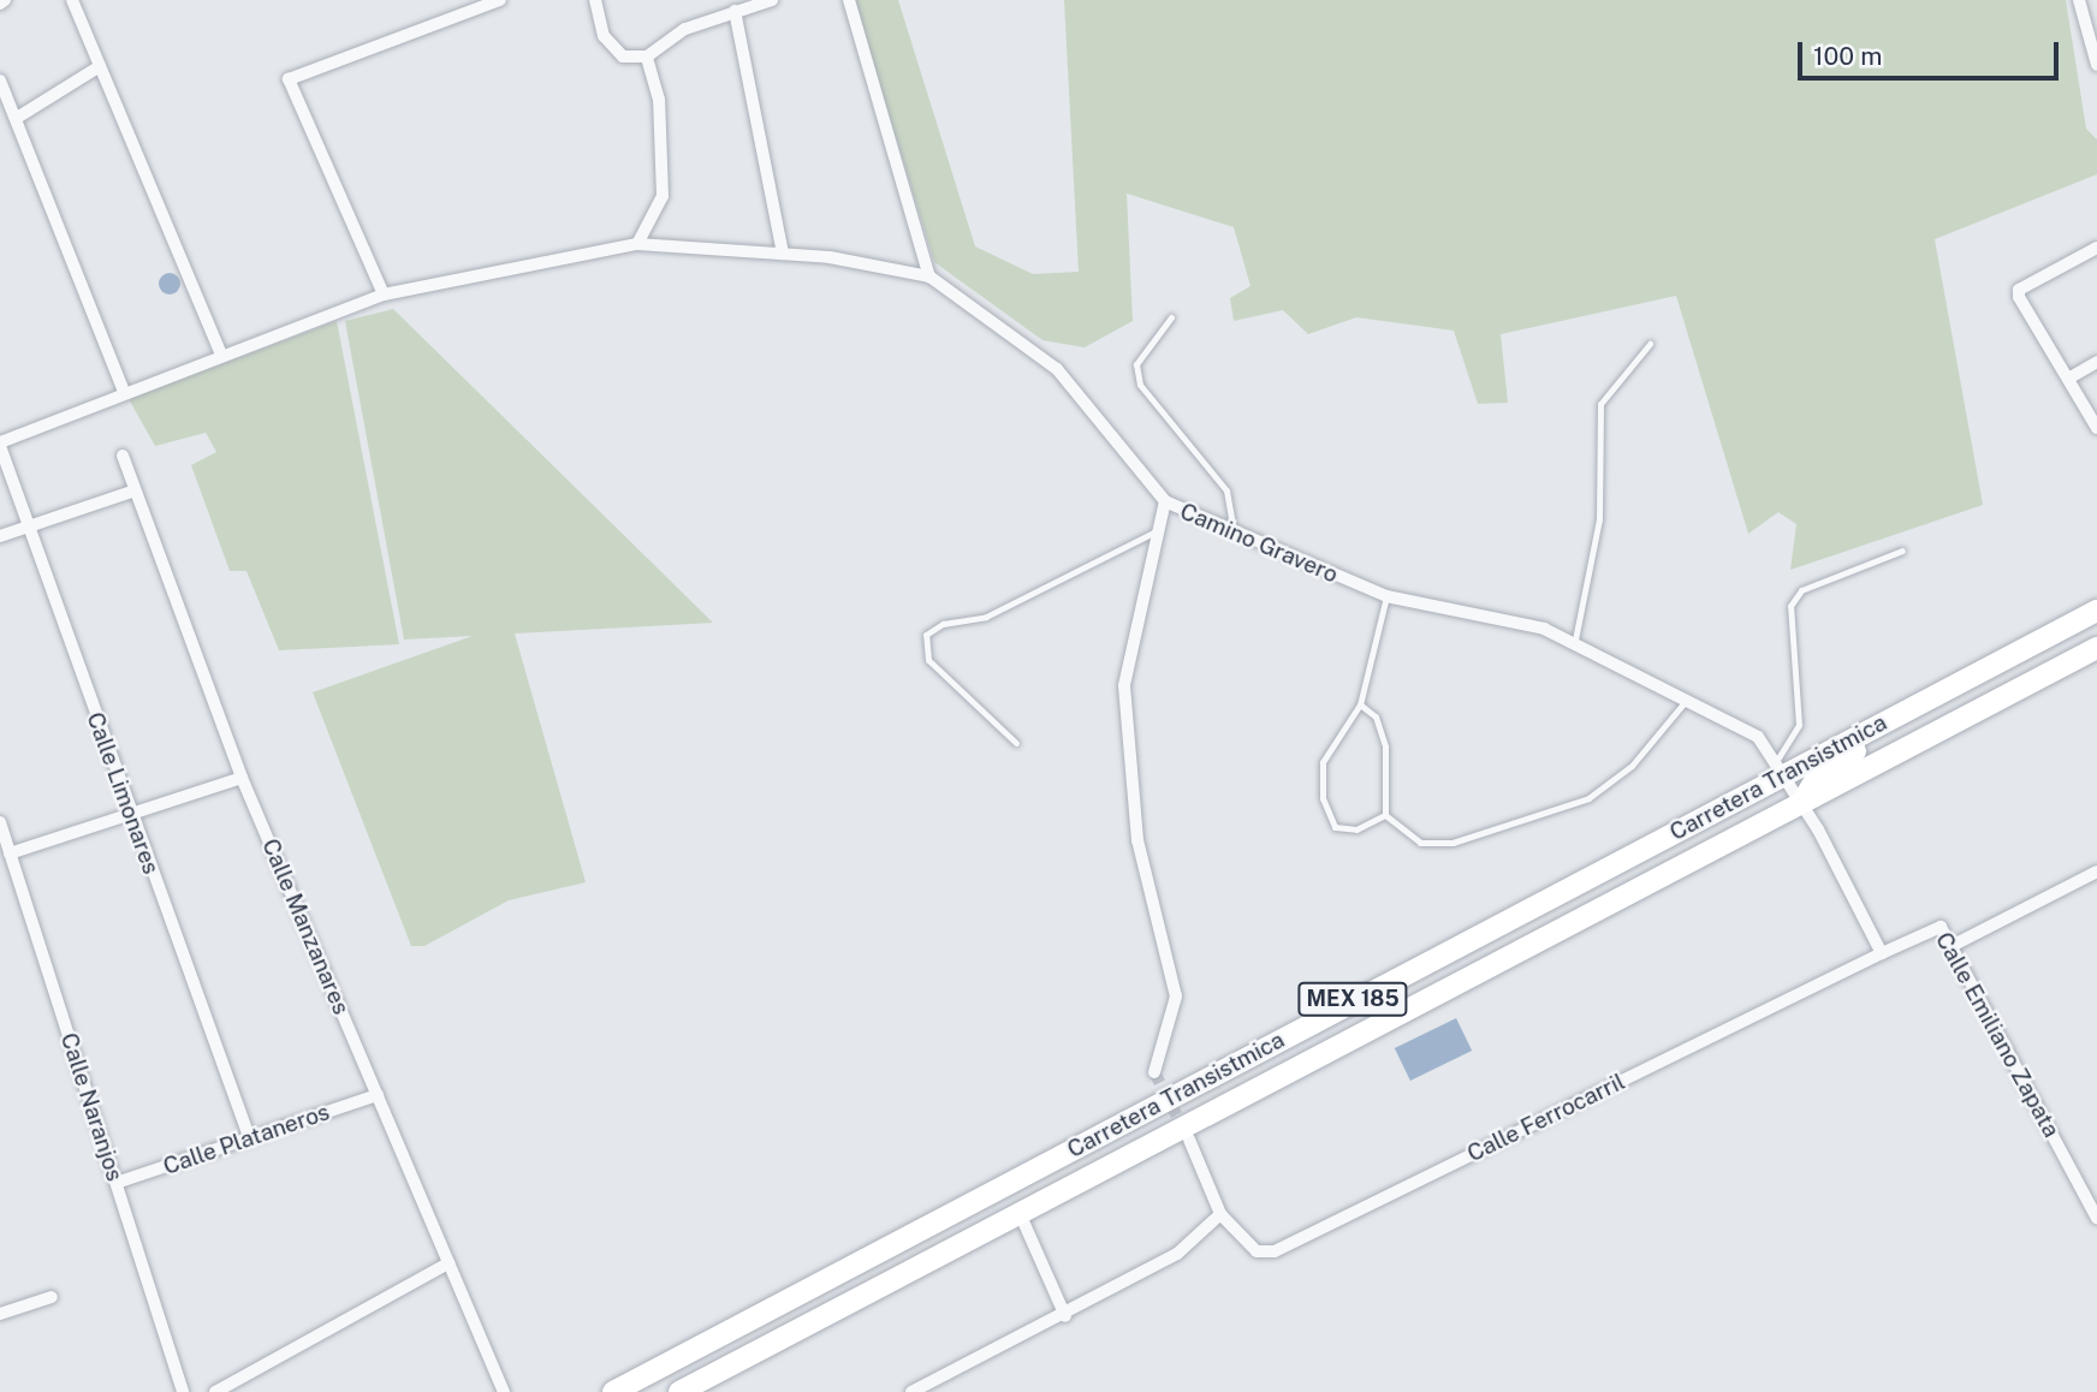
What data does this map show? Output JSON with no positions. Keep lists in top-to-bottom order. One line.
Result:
{"streets":{"main road":["Carretera Transistmica","MEX 185"],"street":["Camino Gravero","Calle Limonares","Calle Manzanares","Calle Emiliano Zapata","Calle Naranjos","Calle Ferrocarril","Calle Plataneros"]},"crossings":[["Camino Gravero","Carretera Transistmica"],["Calle Limonares","Calle Plataneros"],["Calle Manzanares","Calle Plataneros"],["Calle Emiliano Zapata","Calle Ferrocarril"],["Calle Naranjos","Calle Plataneros"]],"scale_bar":"100 m"}
